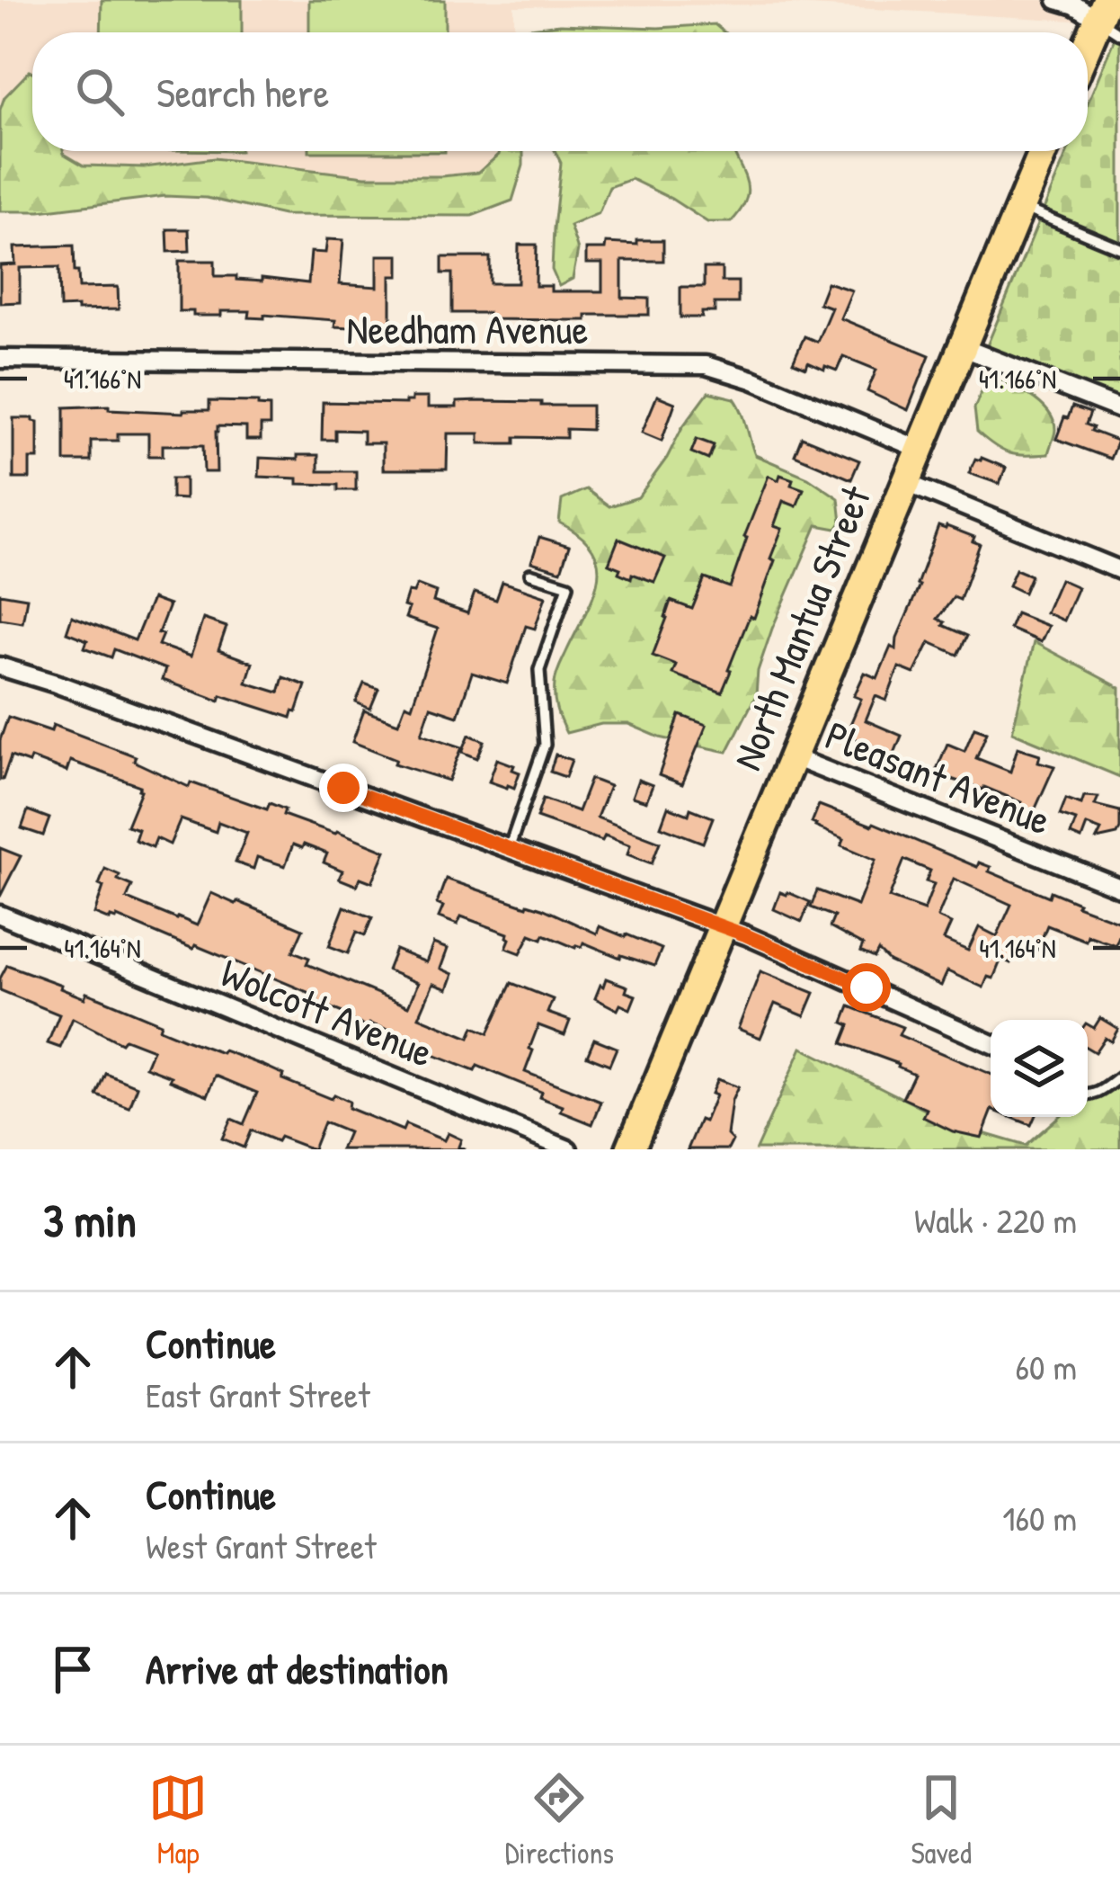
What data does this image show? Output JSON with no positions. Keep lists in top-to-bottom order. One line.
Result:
{"streets":{"main road":["North Mantua Street"],"street":["Needham Avenue","Pleasant Avenue","Wolcott Avenue"]},"crossings":[["Needham Avenue","North Mantua Street"],["North Mantua Street","Pleasant Avenue"]],"page":{"search":"Search here","heading":["3 min","Walk · 220 m"],"list":[["Continue","East Grant Street","60 m"],["Continue","West Grant Street","160 m"],"Arrive at destination"],"nav":["Map","Directions","Saved"]},"coordinates":["41.166°N","41.164°N"]}
